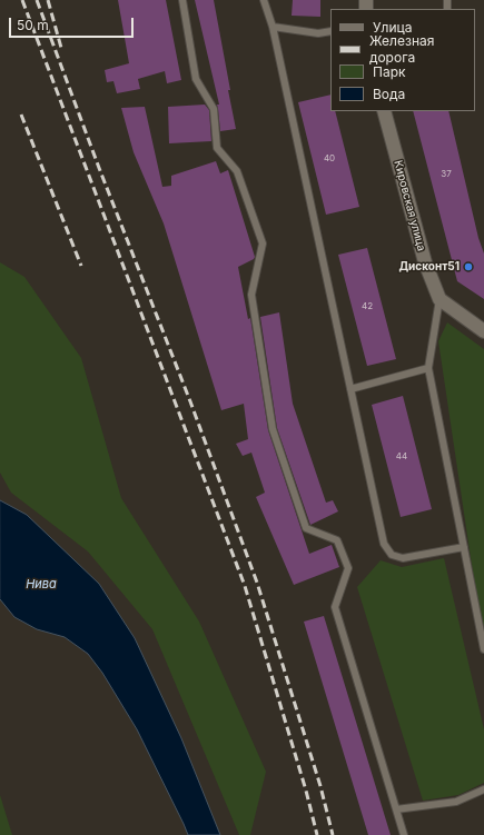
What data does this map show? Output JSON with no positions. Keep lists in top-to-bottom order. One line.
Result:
{"streets":{"street":["Кировская улица"]},"water":["Нива"],"places":["Дисконт51"],"house_numbers":["40","37","42","44"],"legend":["Улица","Железная дорога","Парк","Вода"],"scale_bar":"50 m"}
